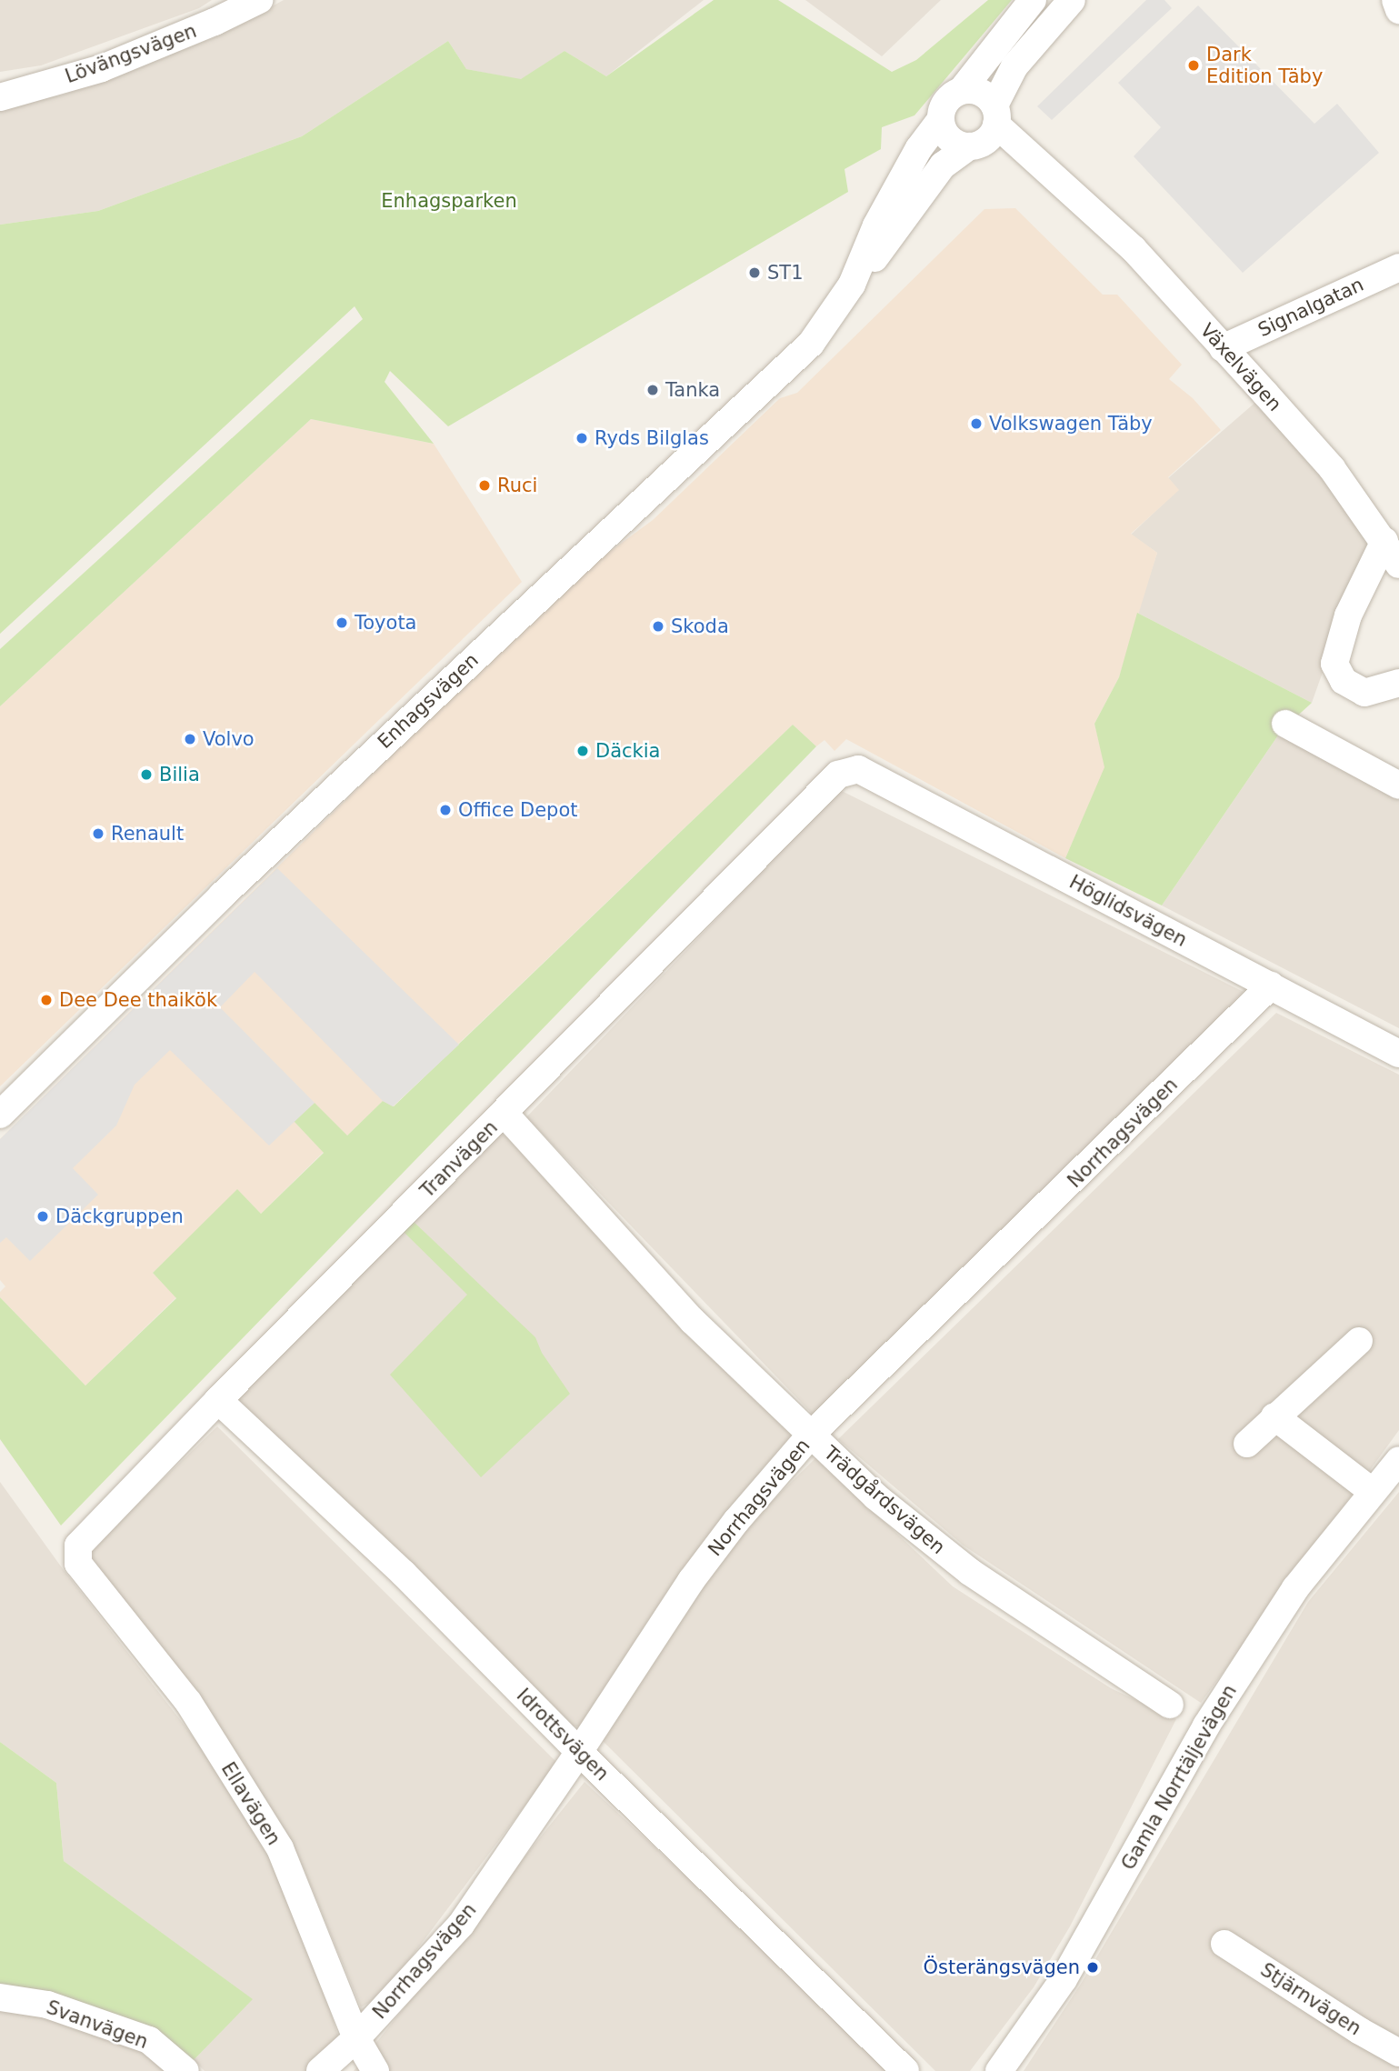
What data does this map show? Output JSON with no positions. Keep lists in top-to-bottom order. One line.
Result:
{"streets":{"street":["Lövängsvägen","Signalgatan","Växelvägen","Enhagsvägen","Höglidsvägen","Norrhagsvägen","Tranvägen","Trädgårdsvägen","Idrottsvägen","Gamla Norrtäljevägen","Ellavägen","Stjärnvägen","Svanvägen"]},"crossings":[["Signalgatan","Växelvägen"],["Höglidsvägen","Norrhagsvägen"],["Höglidsvägen","Tranvägen"],["Norrhagsvägen","Trädgårdsvägen"],["Norrhagsvägen","Idrottsvägen"],["Norrhagsvägen","Ellavägen"],["Tranvägen","Trädgårdsvägen"],["Tranvägen","Idrottsvägen"],["Tranvägen","Ellavägen"]],"parks":["Enhagsparken"],"places":["Dark Edition Täby","ST1","Tanka","Volkswagen Täby","Ryds Bilglas","Ruci","Toyota","Skoda","Volvo","Däckia","Bilia","Office Depot","Renault","Dee Dee thaikök","Däckgruppen","Österängsvägen"]}
